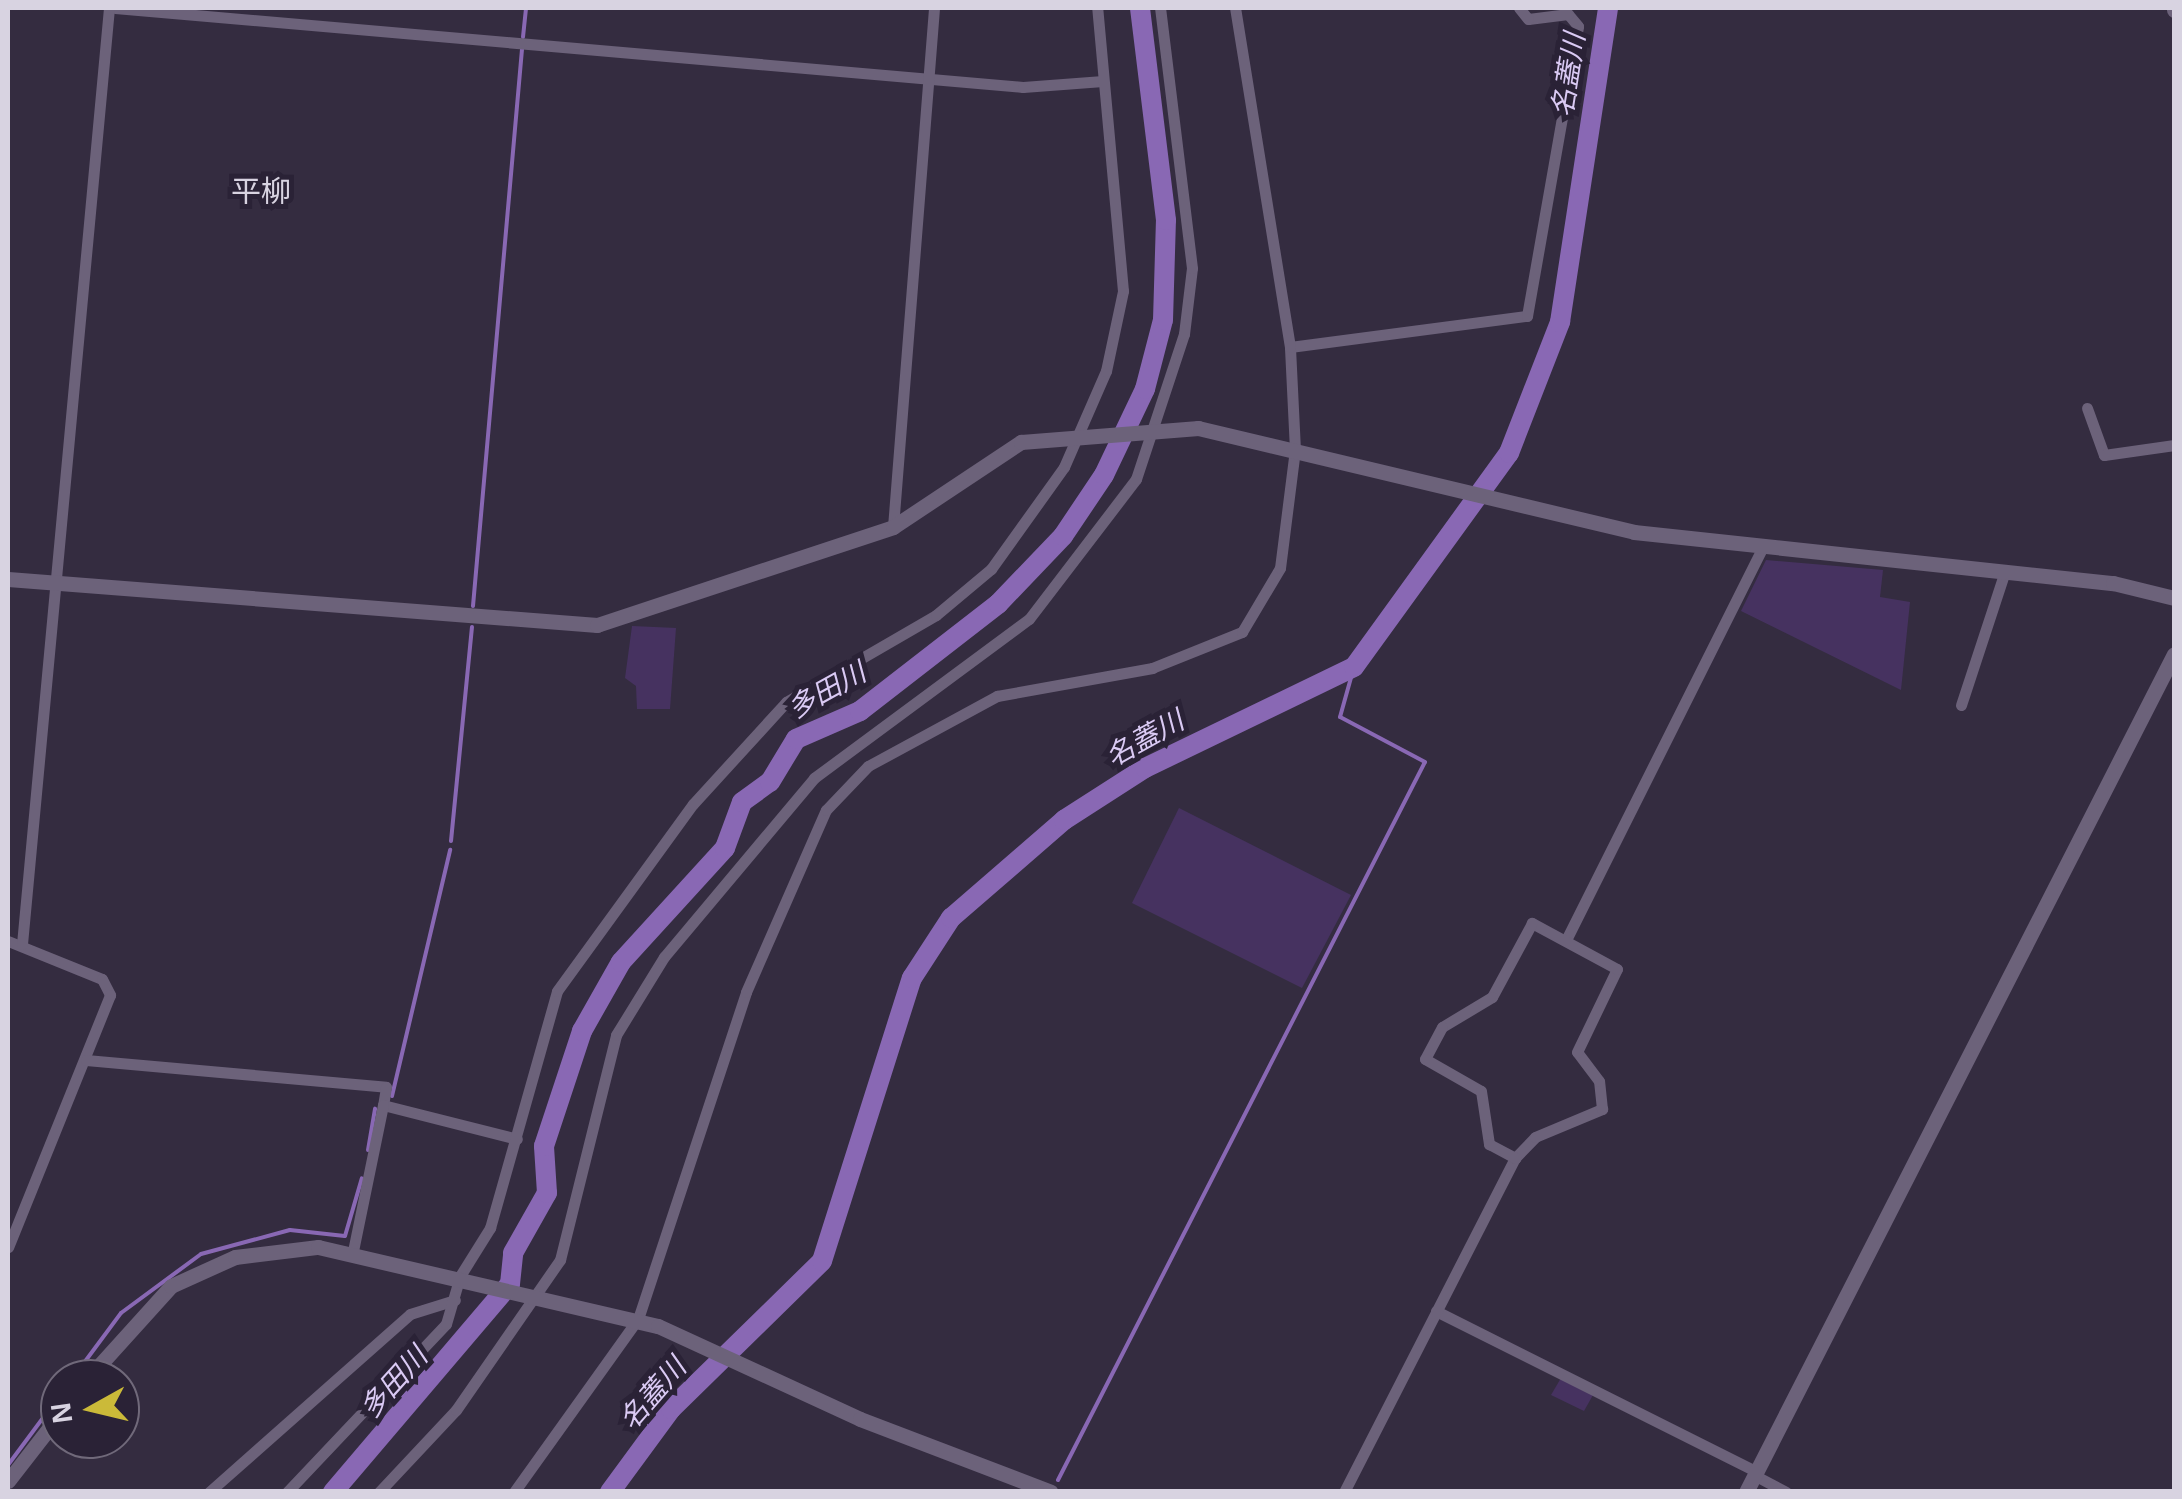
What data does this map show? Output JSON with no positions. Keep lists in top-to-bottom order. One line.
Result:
{"districts":["平柳"],"water":["名蓋川","多田川"],"north":"left"}
